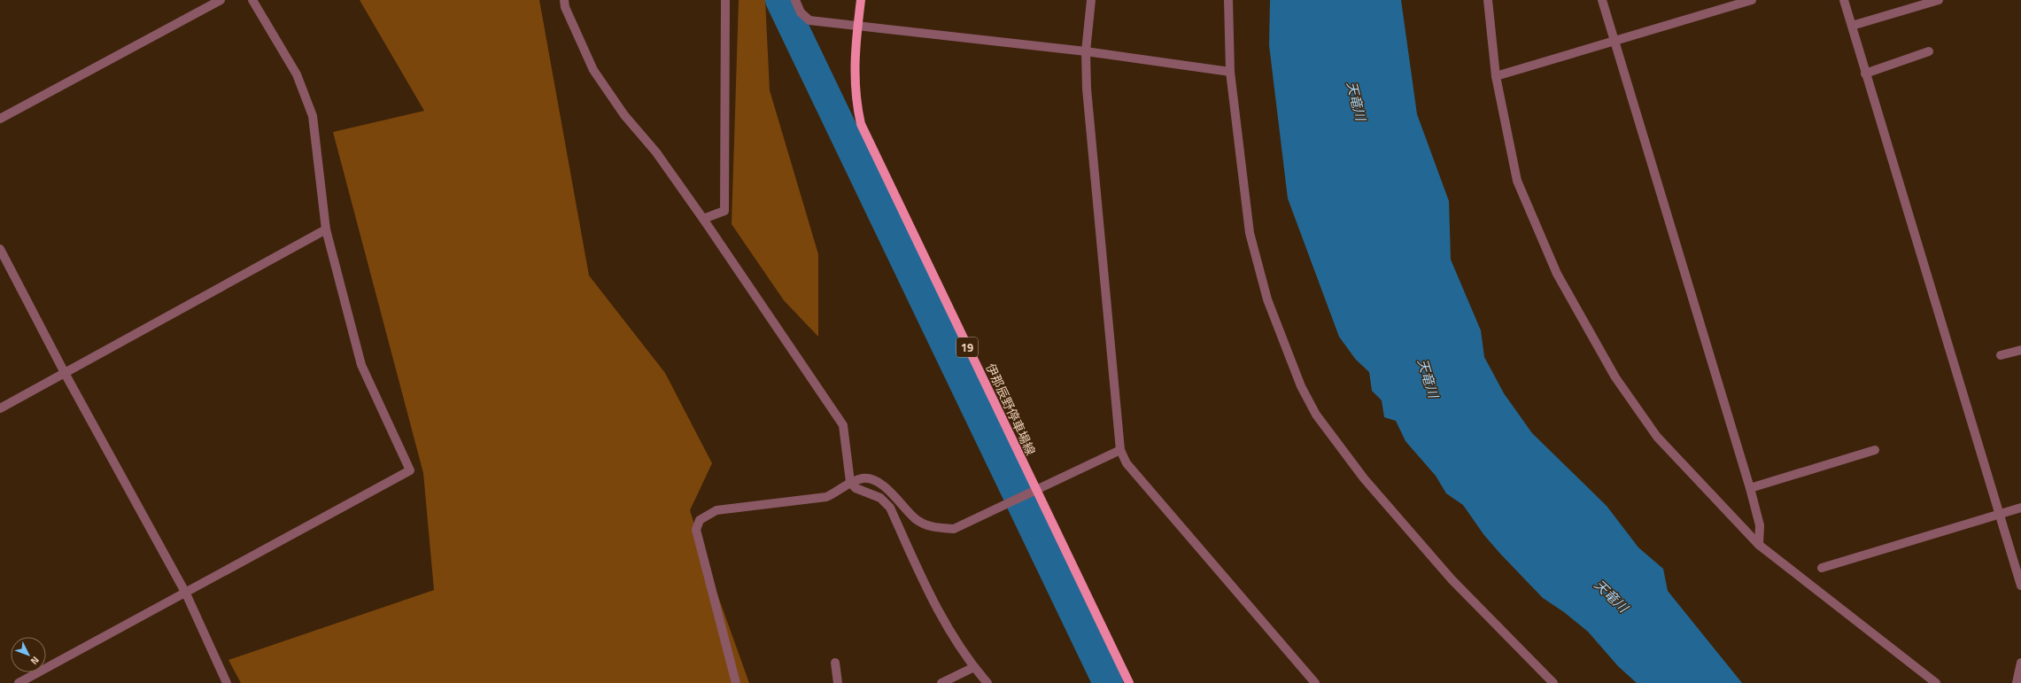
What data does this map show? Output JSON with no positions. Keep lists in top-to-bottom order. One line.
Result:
{"streets":{"main road":["19","伊那辰野停車場線"]},"water":["天竜川"],"north":"bottom right"}
